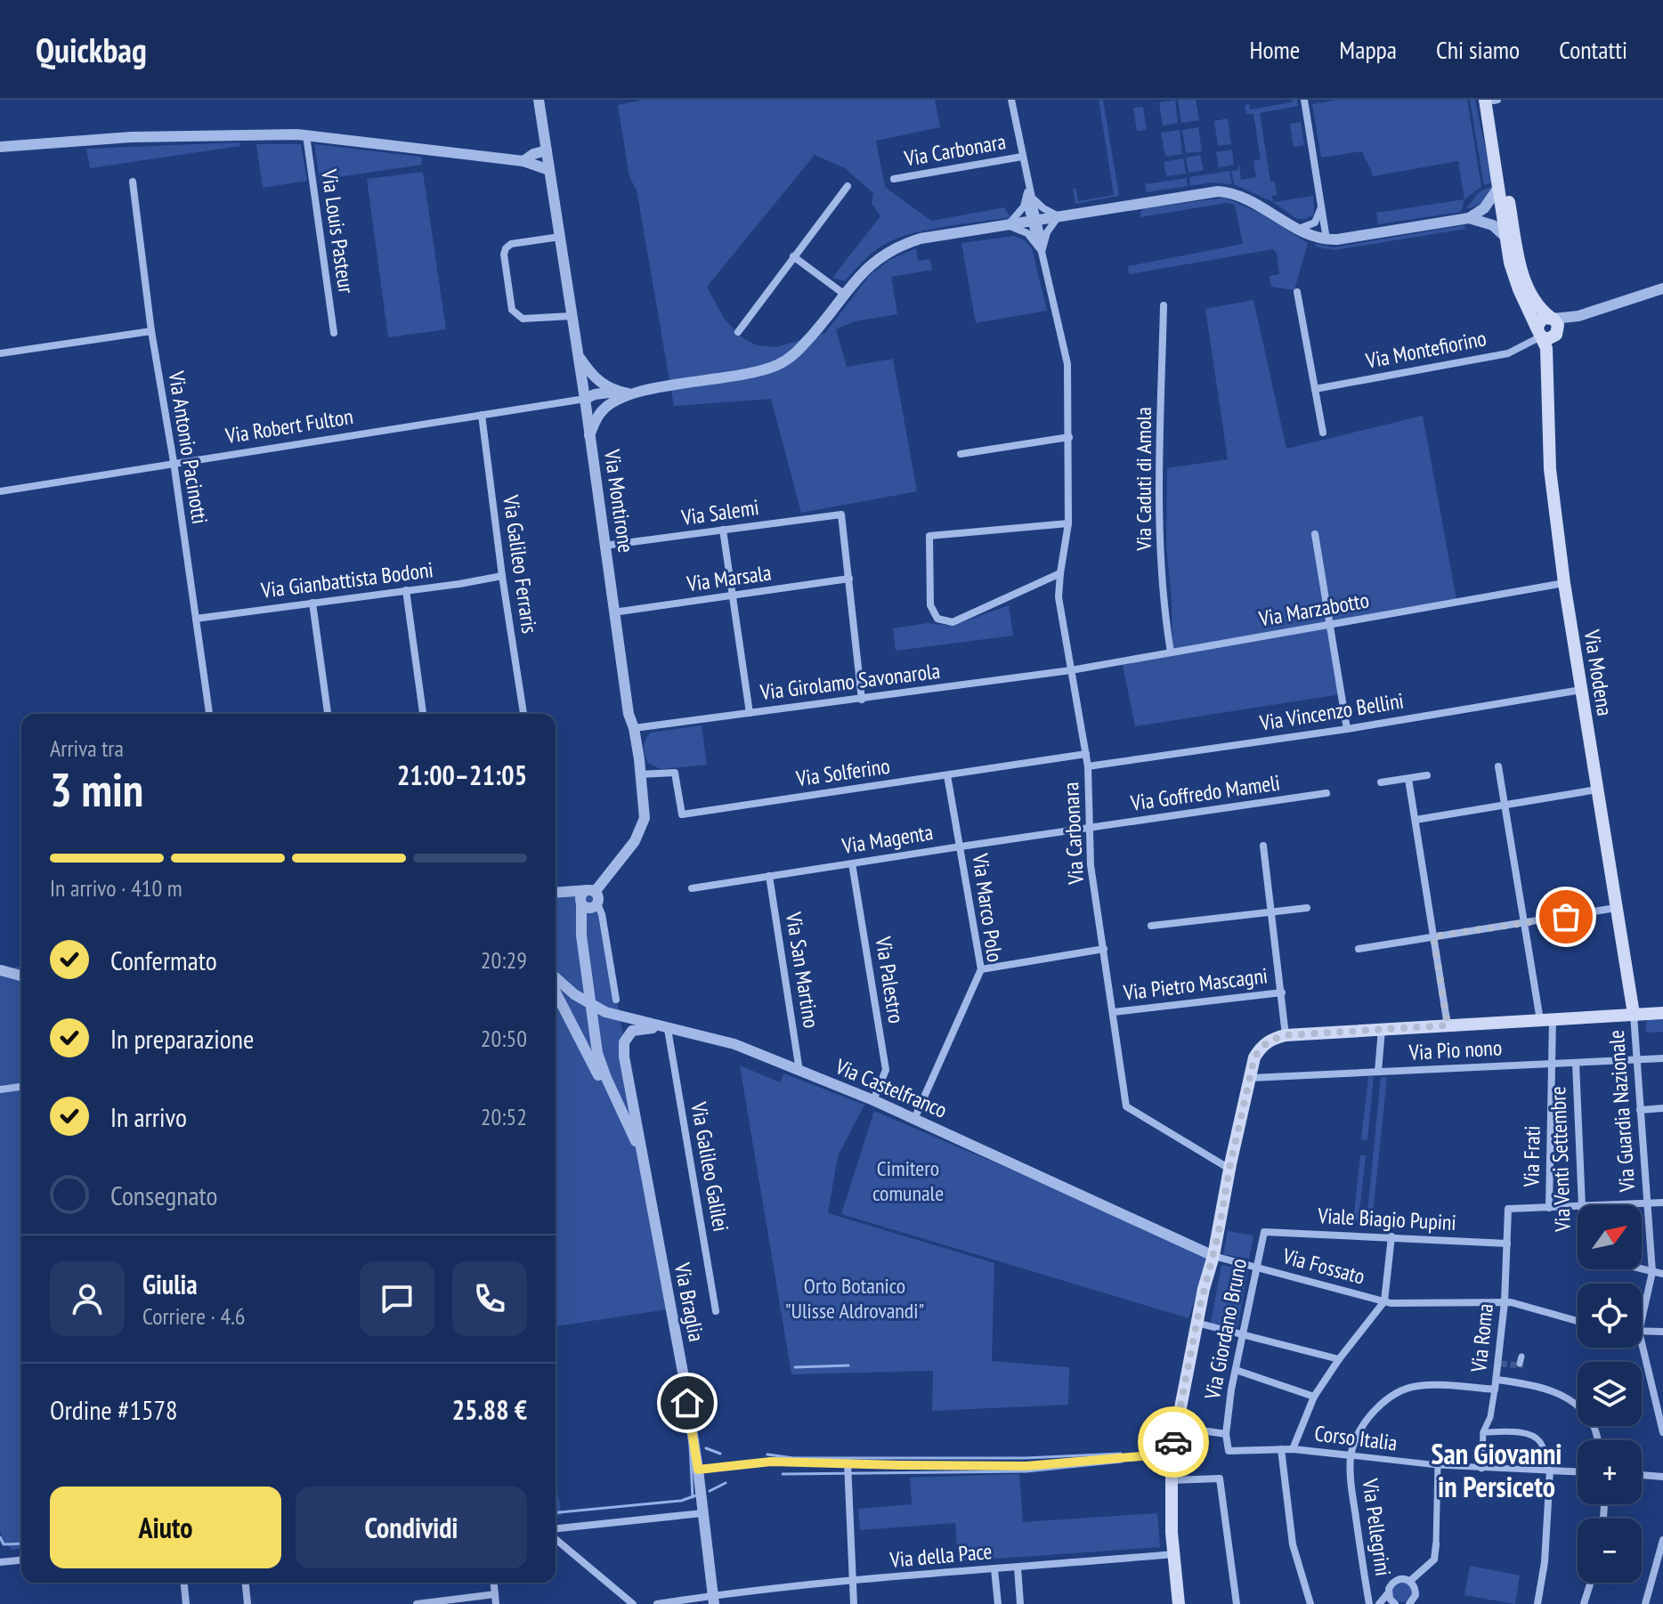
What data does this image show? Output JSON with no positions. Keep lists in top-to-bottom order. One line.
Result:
{"streets":{"main road":["Via Modena"],"street":["Via Carbonara","Via Louis Pasteur","Via Montefiorino","Via Robert Fulton","Via Antonio Pacinotti","Via Caduti di Amola","Via Montirone","Via Salemi","Via Galileo Ferraris","Via Marsala","Via Gianbattista Bodoni","Via Marzabotto","Via Girolamo Savonarola","Via Vincenzo Bellini","Via Solferino","Via Goffredo Mameli","Via Magenta","Via Marco Polo","Via San Martino","Via Palestro","Via Pietro Mascagni","Via Pio nono","Via Castelfranco","Via Guardia Nazionale","Via Frati","Via Venti Settembre","Via Galileo Galilei","Viale Biagio Pupini","Via Fossato","Via Braglia","Via Giordano Bruno","Via Roma","Corso Italia","Via Pellegrini","Via della Pace"]},"crossings":[["Via Carbonara","Via Marzabotto"],["Via Carbonara","Via Girolamo Savonarola"],["Via Carbonara","Via Vincenzo Bellini"],["Via Carbonara","Via Solferino"],["Via Carbonara","Via Goffredo Mameli"],["Via Carbonara","Via Magenta"],["Via Carbonara","Via Pietro Mascagni"],["Via Montefiorino","Via Modena"],["Via Robert Fulton","Via Antonio Pacinotti"],["Via Robert Fulton","Via Montirone"],["Via Robert Fulton","Via Galileo Ferraris"],["Via Antonio Pacinotti","Via Gianbattista Bodoni"],["Via Caduti di Amola","Via Marzabotto"],["Via Montirone","Via Salemi"],["Via Montirone","Via Marsala"],["Via Montirone","Via Girolamo Savonarola"],["Via Montirone","Via Solferino"],["Via Montirone","Via Castelfranco"],["Via Montirone","Via Braglia"],["Via Salemi","Via Marsala"],["Via Galileo Ferraris","Via Gianbattista Bodoni"],["Via Marzabotto","Via Modena"],["Via Marzabotto","Via Girolamo Savonarola"],["Via Modena","Via Vincenzo Bellini"],["Via Modena","Via Guardia Nazionale"],["Via Solferino","Via Marco Polo"],["Via Goffredo Mameli","Via Magenta"],["Via Magenta","Via Marco Polo"],["Via Magenta","Via San Martino"],["Via Magenta","Via Palestro"],["Via Marco Polo","Via Castelfranco"],["Via San Martino","Via Castelfranco"],["Via Palestro","Via Castelfranco"],["Via Pio nono","Via Guardia Nazionale"],["Via Pio nono","Via Frati"],["Via Pio nono","Via Venti Settembre"],["Via Castelfranco","Via Galileo Galilei"],["Via Castelfranco","Via Fossato"],["Via Castelfranco","Via Braglia"],["Via Frati","Via Roma"],["Via Galileo Galilei","Via Braglia"],["Viale Biagio Pupini","Via Giordano Bruno"],["Viale Biagio Pupini","Via Roma"],["Via Fossato","Via Giordano Bruno"],["Via Fossato","Via Roma"],["Via Braglia","Via della Pace"],["Via Giordano Bruno","Corso Italia"],["Via Roma","Corso Italia"],["Corso Italia","Via Pellegrini"]],"districts":["San Giovanni in Persiceto"],"parks":["Cimitero comunale","Orto Botanico \"Ulisse Aldrovandi\""],"north":"top right","page":{"header":"Quickbag","nav":["Home","Mappa","Chi siamo","Contatti"],"heading":["3 min","Arriva tra","21:00–21:05"],"panel":["Giulia","Corriere · 4.6","Ordine #1578","25.88 €"],"bar":"In arrivo · 410 m","list":[["Confermato","20:29"],["In preparazione","20:50"],["In arrivo","20:52"],"Consegnato"],"map_buttons":["+","−"],"buttons":["Aiuto","Condividi"]}}
